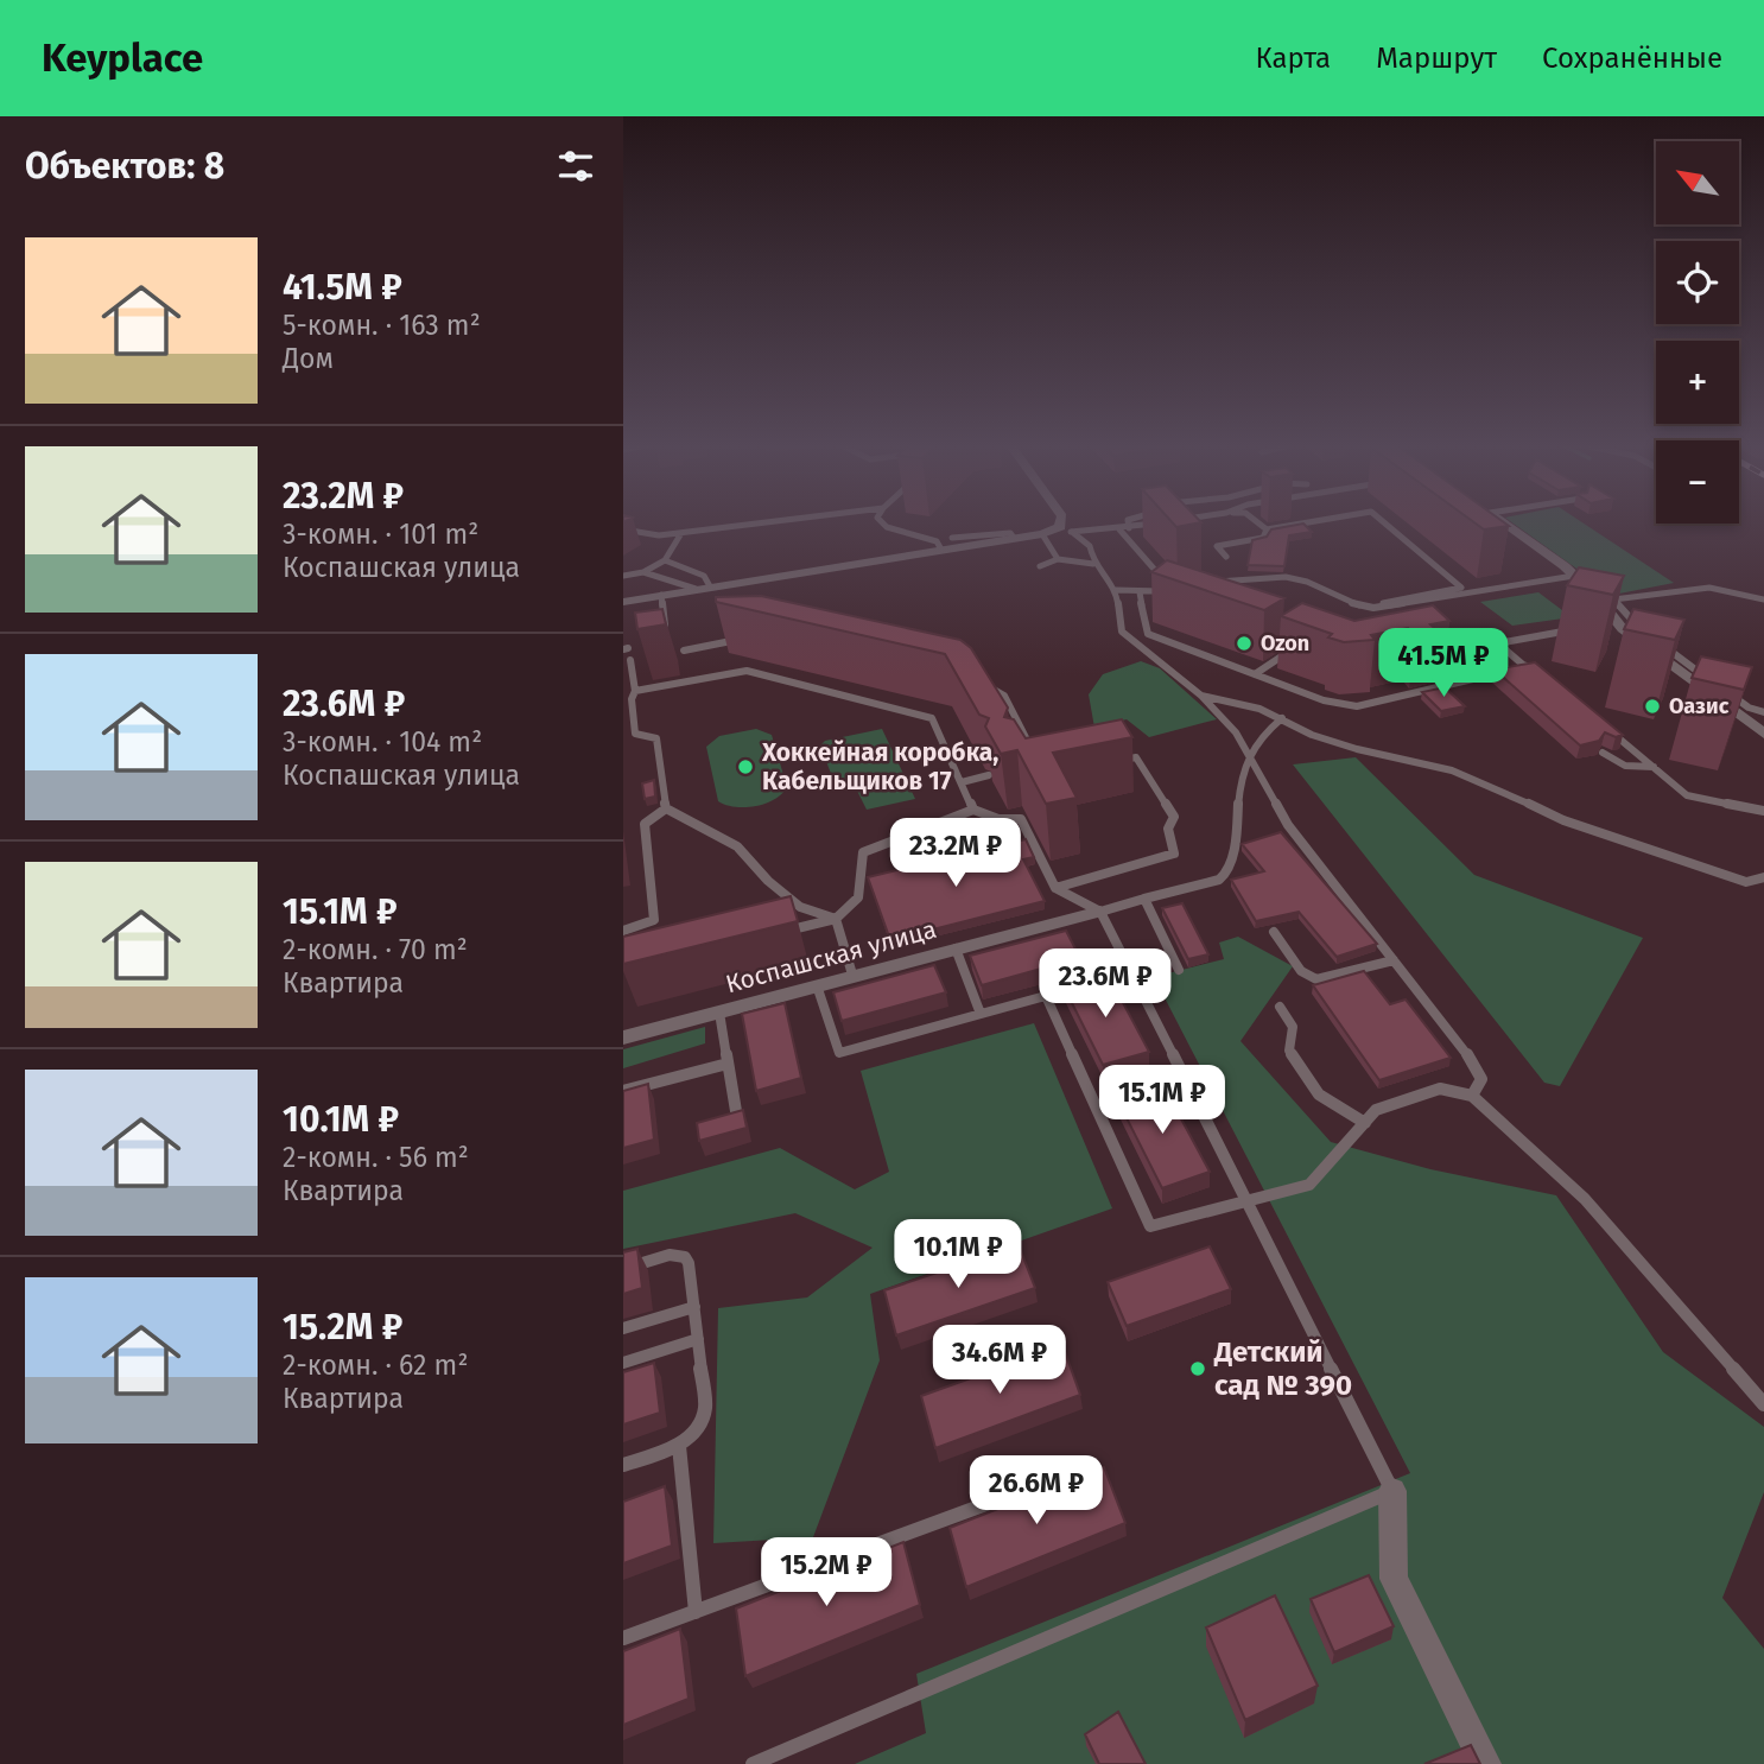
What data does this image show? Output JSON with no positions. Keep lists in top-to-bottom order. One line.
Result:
{"streets":{"street":["Коспашская улица"]},"places":["Ozon","Оазис","Хоккейная коробка, Кабельщиков 17","Детский сад № 390"],"north":"top left","page":{"header":"Keyplace","nav":["Карта","Маршрут","Сохранённые"],"heading":"Объектов: 8","map_buttons":["+","−"],"list":[{"name":"41.5M ₽","note":"5-комн. · 163 m² · Дом"},{"name":"23.2M ₽","note":"3-комн. · 101 m² · Коспашская улица"},{"name":"23.6M ₽","note":"3-комн. · 104 m² · Коспашская улица"},{"name":"15.1M ₽","note":"2-комн. · 70 m² · Квартира"},{"name":"10.1M ₽","note":"2-комн. · 56 m² · Квартира"},{"name":"15.2M ₽","note":"2-комн. · 62 m² · Квартира"}],"price":["41.5M ₽","23.2M ₽","23.6M ₽","15.1M ₽","10.1M ₽","34.6M ₽","26.6M ₽","15.2M ₽"]}}
